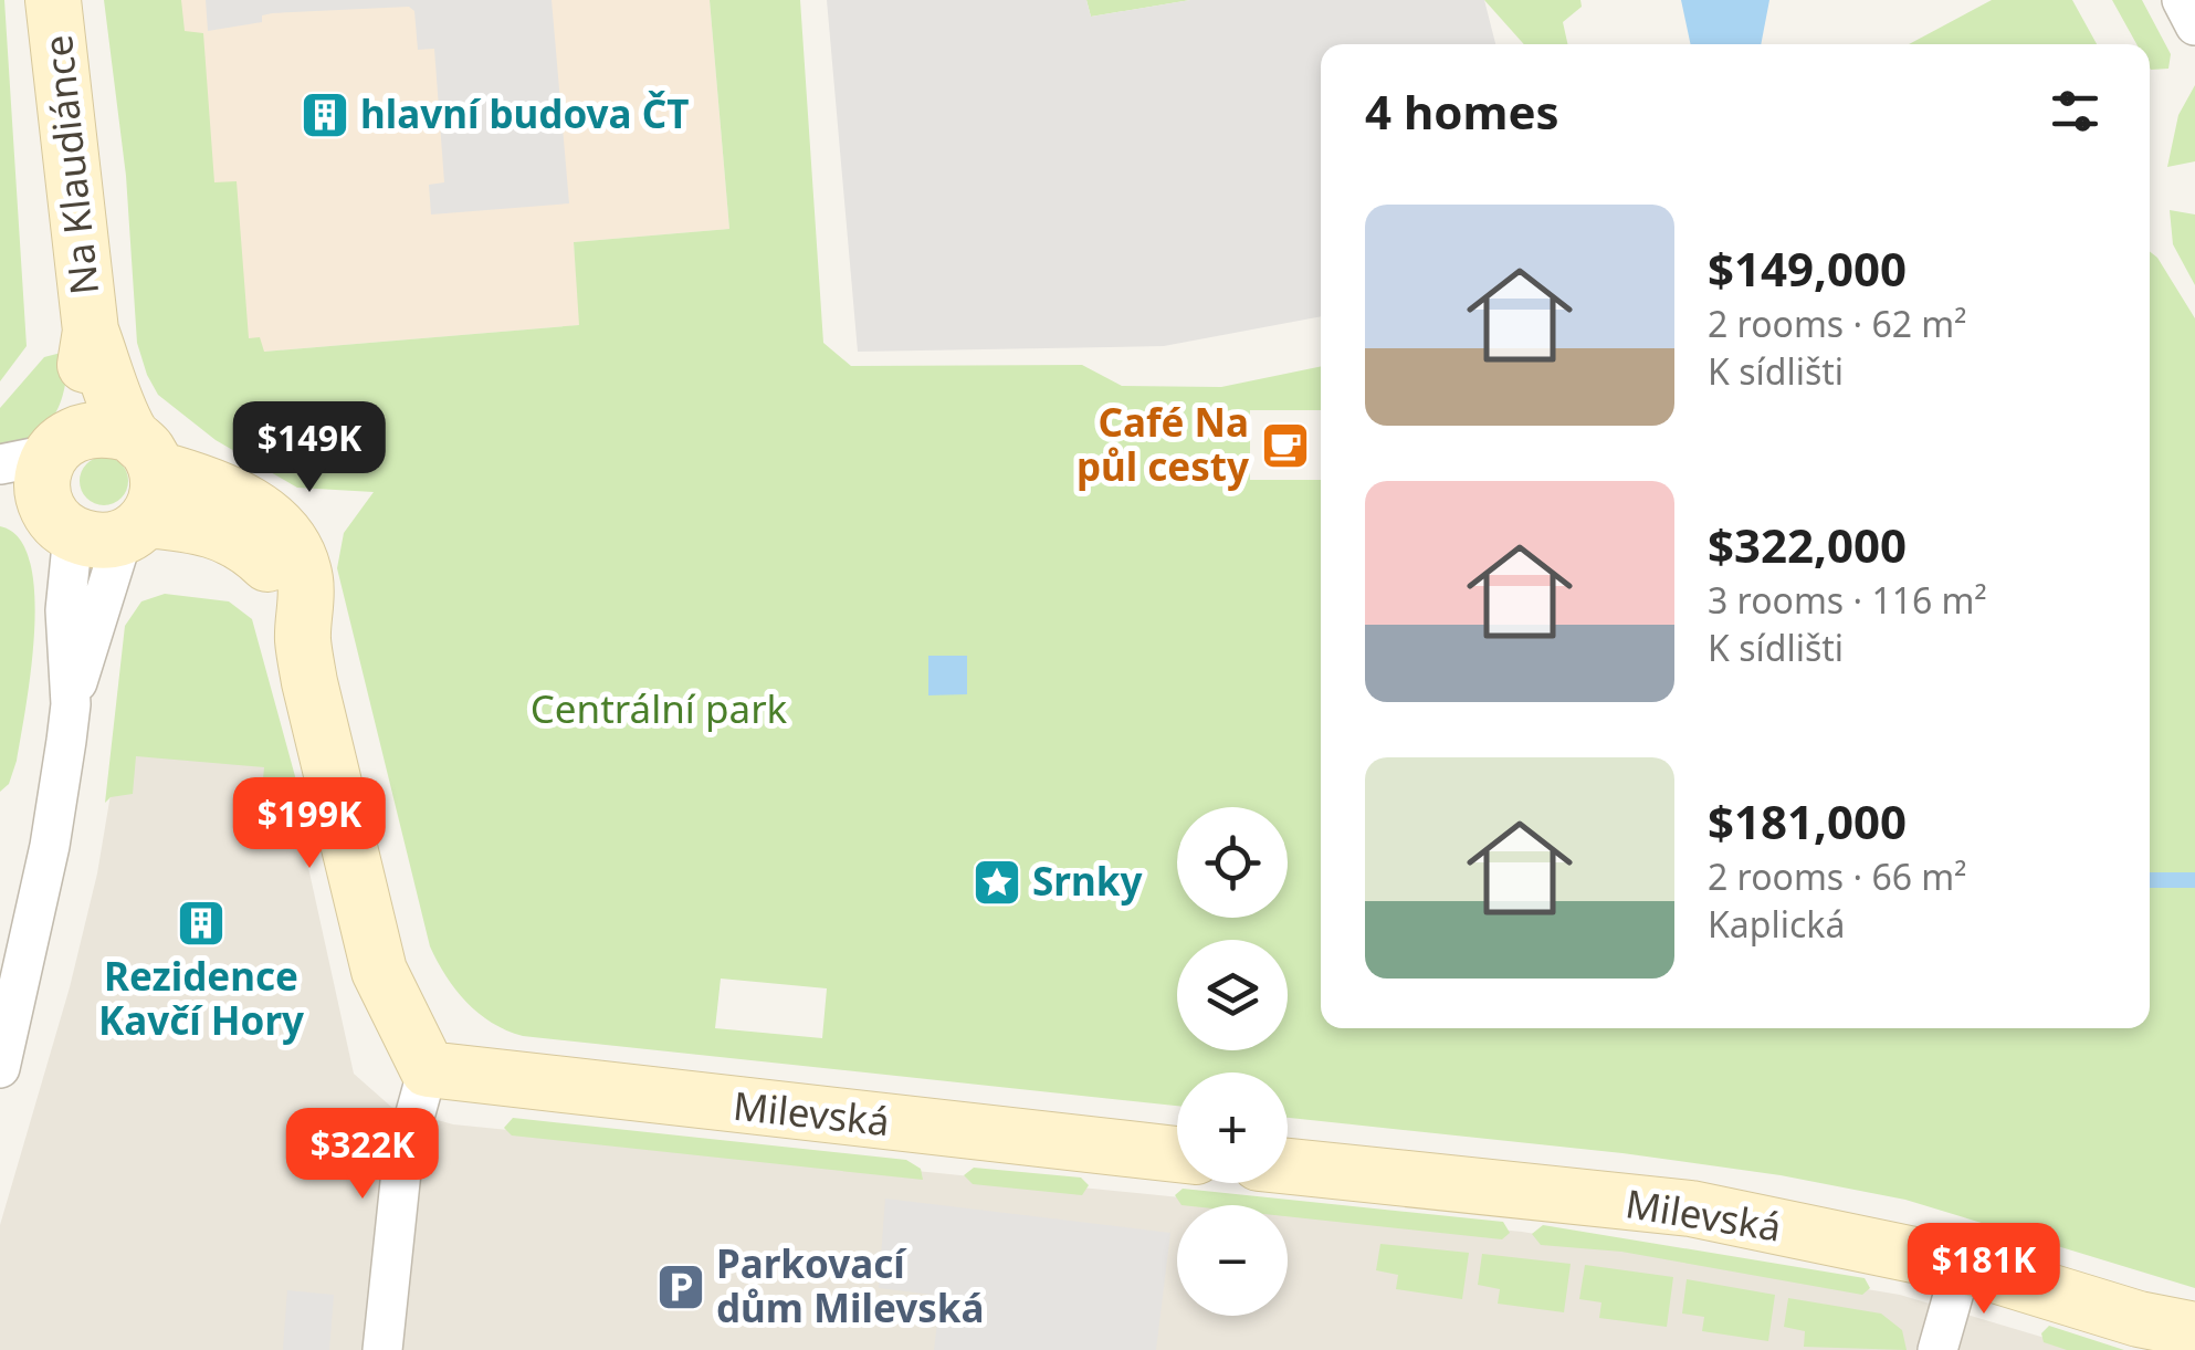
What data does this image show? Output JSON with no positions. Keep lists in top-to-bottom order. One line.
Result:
{"streets":{"street":["Na Klaudiánce","Milevská"]},"parks":["Centrální park"],"places":{"building":["hlavní budova ČT","Rezidence Kavčí Hory"],"cafe":["Café Na půl cesty"],"place":["Srnky"],"parking":["Parkovací dům Milevská"]},"page":{"heading":"4 homes","list":[{"name":"$149,000","note":"2 rooms · 62 m² · K sídlišti"},{"name":"$322,000","note":"3 rooms · 116 m² · K sídlišti"},{"name":"$181,000","note":"2 rooms · 66 m² · Kaplická"}],"price":["$149K","$199K","$322K","$181K"],"map_buttons":["+","−"]}}
